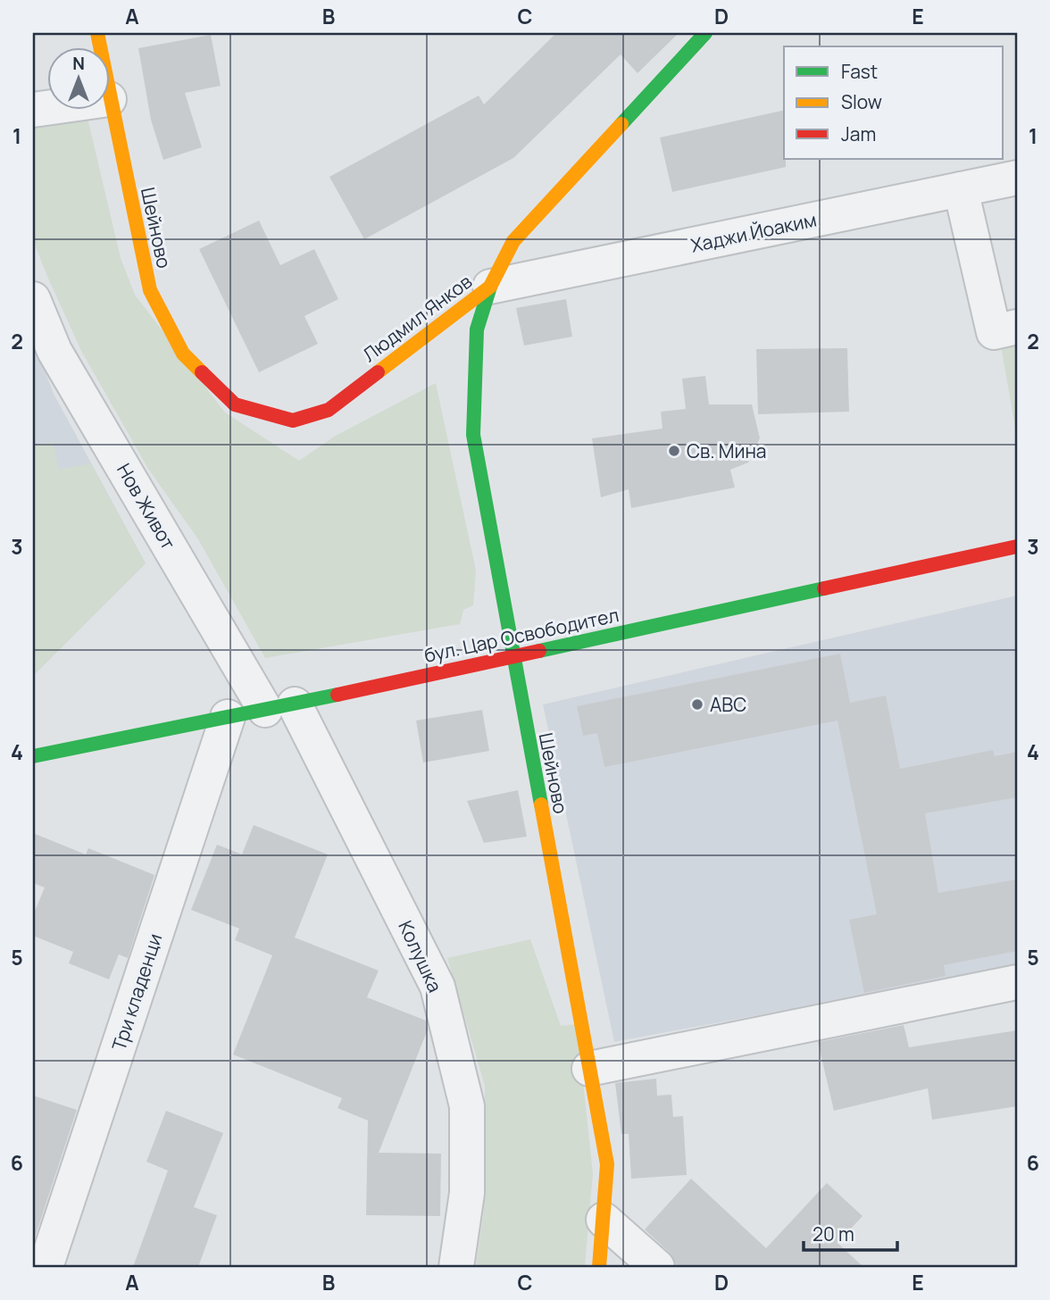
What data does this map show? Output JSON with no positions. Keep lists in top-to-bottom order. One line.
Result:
{"streets":{"street":["Шейново","Хаджи Йоаким","Людмил Янков","Нов Живот","бул. Цар Освободител","Колушка","Три кладенци"]},"crossings":[["Шейново","Хаджи Йоаким"],["Шейново","Людмил Янков"],["Шейново","бул. Цар Освободител"],["Хаджи Йоаким","Людмил Янков"],["Нов Живот","бул. Цар Освободител"],["Нов Живот","Колушка"],["бул. Цар Освободител","Колушка"],["бул. Цар Освободител","Три кладенци"]],"places":["Св. Мина","ABC"],"legend":["Fast","Slow","Jam"],"scale_bar":"20 m","north":"top","grid":{"columns":["A","B","C","D","E"],"rows":["1","2","3","4","5","6"]}}
